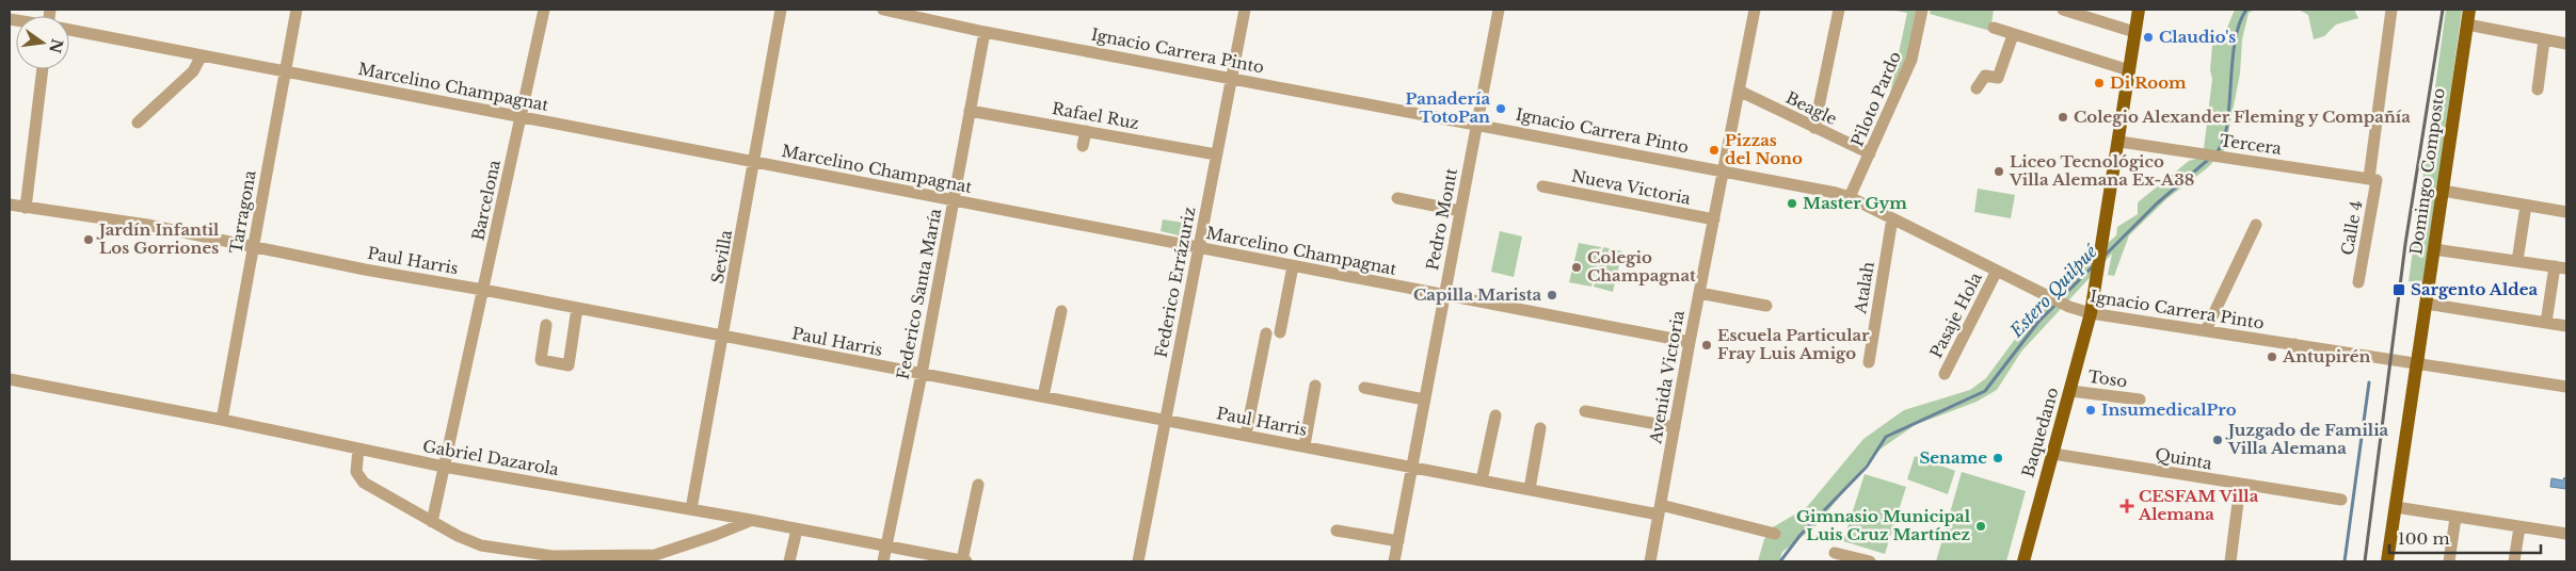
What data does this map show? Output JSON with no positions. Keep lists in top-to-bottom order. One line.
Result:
{"streets":{"main road":["Domingo Composto","Baquedano"],"street":["Ignacio Carrera Pinto","Marcelino Champagnat","Piloto Pardo","Beagle","Rafael Ruz","Tercera","Nueva Victoria","Barcelona","Tarragona","Pedro Montt","Calle 4","Sevilla","Paul Harris","Federico Errázuriz","Atalah","Federico Santa María","Pasaje Hola","Avenida Victoria","Toso","Gabriel Dazarola","Quinta"]},"crossings":[["Ignacio Carrera Pinto","Piloto Pardo"],["Ignacio Carrera Pinto","Pedro Montt"],["Ignacio Carrera Pinto","Federico Errázuriz"],["Ignacio Carrera Pinto","Atalah"],["Ignacio Carrera Pinto","Federico Santa María"],["Ignacio Carrera Pinto","Pasaje Hola"],["Ignacio Carrera Pinto","Avenida Victoria"],["Ignacio Carrera Pinto","Baquedano"],["Marcelino Champagnat","Barcelona"],["Marcelino Champagnat","Tarragona"],["Marcelino Champagnat","Pedro Montt"],["Marcelino Champagnat","Sevilla"],["Marcelino Champagnat","Federico Errázuriz"],["Marcelino Champagnat","Federico Santa María"],["Marcelino Champagnat","Avenida Victoria"],["Piloto Pardo","Beagle"],["Beagle","Avenida Victoria"],["Rafael Ruz","Federico Errázuriz"],["Rafael Ruz","Federico Santa María"],["Tercera","Calle 4"],["Tercera","Baquedano"],["Nueva Victoria","Avenida Victoria"],["Barcelona","Paul Harris"],["Barcelona","Gabriel Dazarola"],["Tarragona","Paul Harris"],["Tarragona","Gabriel Dazarola"],["Pedro Montt","Paul Harris"],["Sevilla","Paul Harris"],["Sevilla","Gabriel Dazarola"],["Paul Harris","Federico Errázuriz"],["Paul Harris","Federico Santa María"],["Paul Harris","Avenida Victoria"],["Federico Santa María","Gabriel Dazarola"],["Toso","Baquedano"],["Baquedano","Quinta"]],"water":["Estero Quilpué"],"places":{"other":["Claudio's","Di Room","Panadería TotoPan","Colegio Alexander Fleming y Compañía","Pizzas del Nono","Liceo Tecnológico Villa Alemana Ex-A38","Master Gym","Jardín Infantil Los Gorriones","Colegio Champagnat","Capilla Marista","Escuela Particular Fray Luis Amigo","Antupirén","InsumedicalPro","Juzgado de Familia Villa Alemana","Sename","Gimnasio Municipal Luis Cruz Martínez"],"transit":["Sargento Aldea"],"health":["CESFAM Villa Alemana"]},"scale_bar":"100 m","north":"right"}
